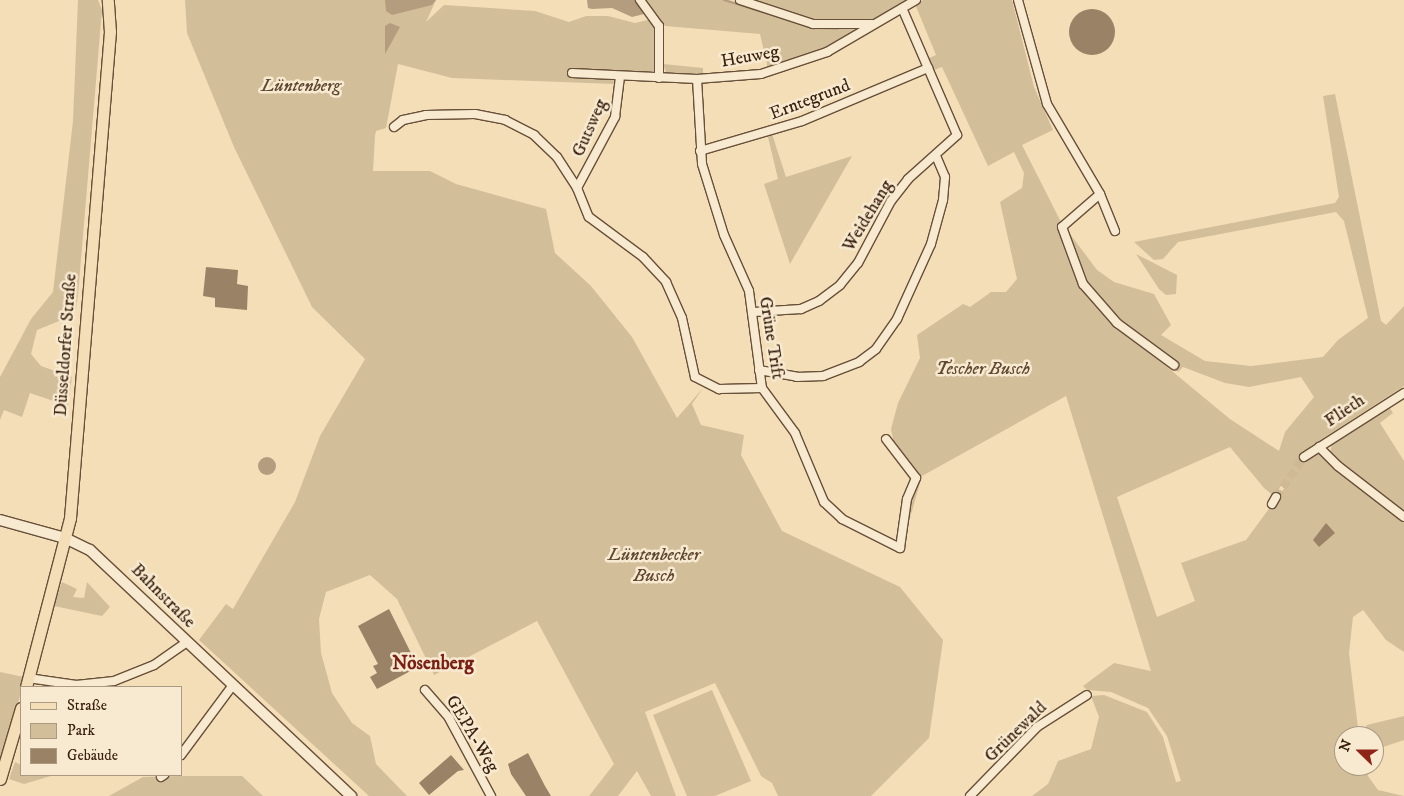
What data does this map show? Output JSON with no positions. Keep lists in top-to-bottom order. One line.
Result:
{"streets":{"main road":["Düsseldorfer Straße","Bahnstraße"],"street":["Heuweg","Erntegrund","Gutsweg","Weidehang","Grüne Trift","Flieth","Grünewald","GEPA-Weg"]},"crossings":[["Heuweg","Gutsweg"],["Heuweg","Weidehang"],["Heuweg","Grüne Trift"],["Erntegrund","Weidehang"],["Erntegrund","Grüne Trift"],["Weidehang","Grüne Trift"],["Düsseldorfer Straße","Bahnstraße"]],"districts":["Nösenberg"],"parks":["Lüntenberg","Tescher Busch","Lüntenbecker Busch"],"legend":["Straße","Park","Gebäude"],"north":"left"}
